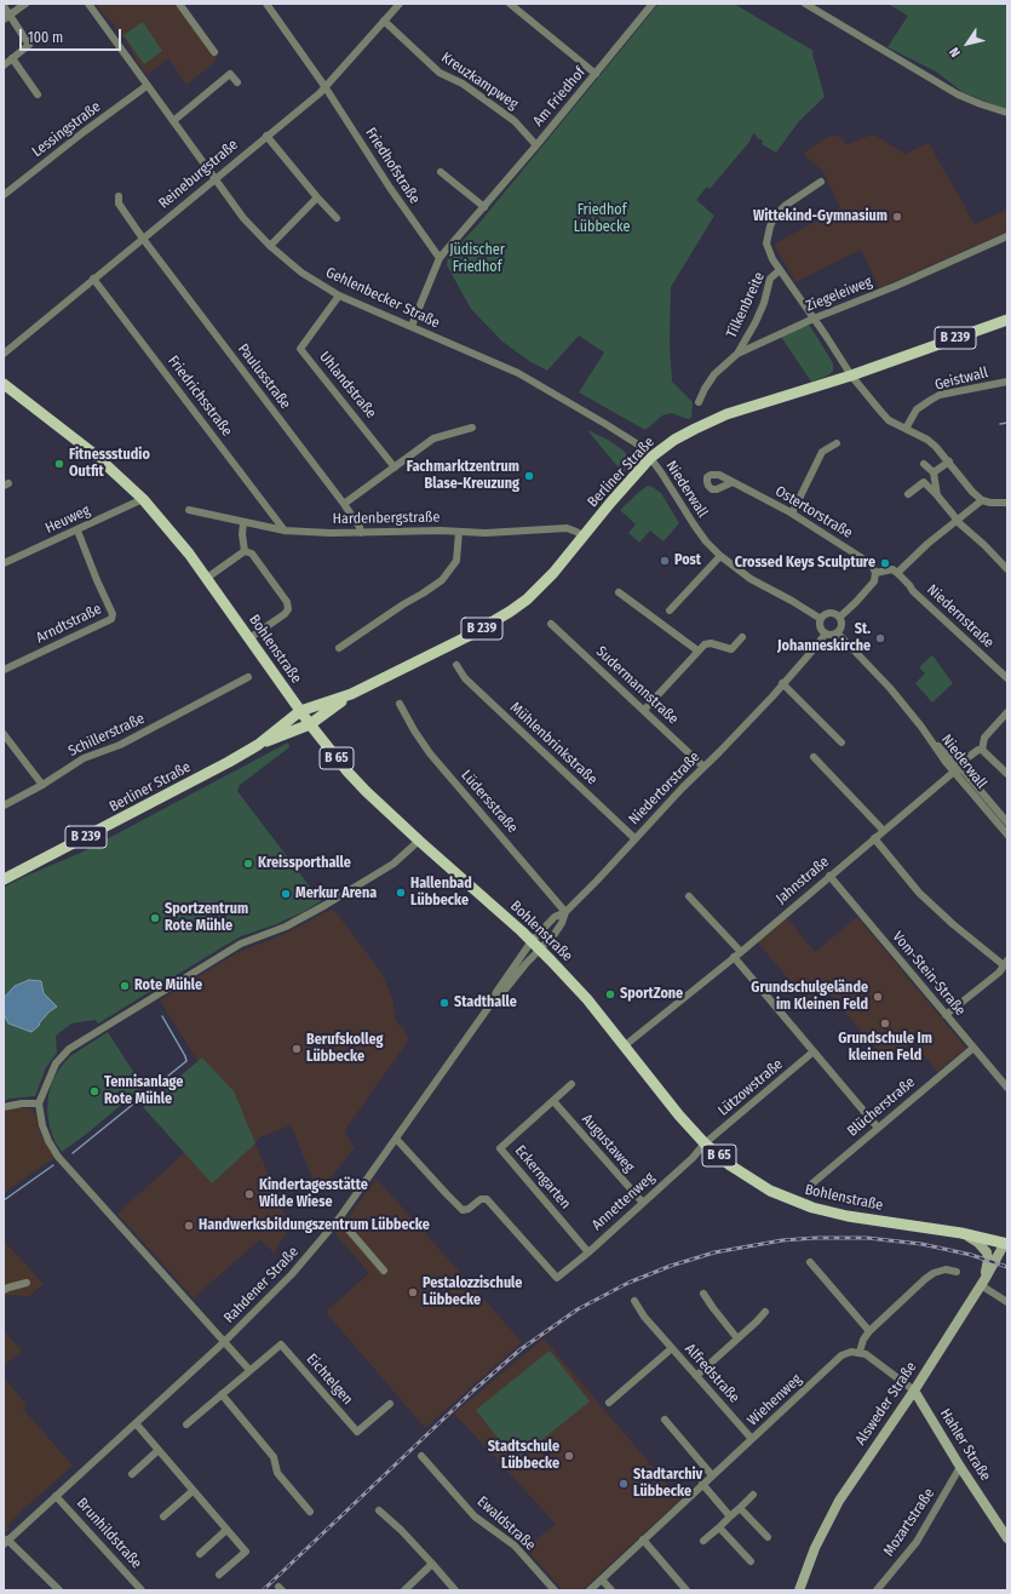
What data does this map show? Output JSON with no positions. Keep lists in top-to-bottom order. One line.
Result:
{"streets":{"main road":["B 239","Berliner Straße","Bohlenstraße","B 65"],"street":["Kreuzkampweg","Am Friedhof","Lessingstraße","Friedhofstraße","Reineburgstraße","Ziegeleiweg","Gehlenbecker Straße","Tilkenbreite","Paulusstraße","Geistwall","Uhlandstraße","Friedrichsstraße","Niederwall","Ostertorstraße","Hardenbergstraße","Heuweg","Niedernstraße","Arndtstraße","Sudermannstraße","Schillerstraße","Mühlenbrinkstraße","Niedertorstraße","Lüdersstraße","Jahnstraße","Vom-Stein-Straße","Lützowstraße","Blücherstraße","Augustaweg","Eckerngarten","Annettenweg","Rahdener Straße","Alfredstraße","Eichtelgen","Wiehenweg","Alsweder Straße","Hahler Straße","Mozartstraße","Ewaldstraße","Brunhildstraße"]},"crossings":[["Kreuzkampweg","Am Friedhof"],["Kreuzkampweg","Reineburgstraße"],["Am Friedhof","Friedhofstraße"],["Am Friedhof","Gehlenbecker Straße"],["Lessingstraße","Gehlenbecker Straße"],["Friedhofstraße","Reineburgstraße"],["Reineburgstraße","Gehlenbecker Straße"],["Reineburgstraße","Paulusstraße"],["Reineburgstraße","Friedrichsstraße"],["Ziegeleiweg","Tilkenbreite"],["Gehlenbecker Straße","Uhlandstraße"],["Gehlenbecker Straße","Berliner Straße"],["Gehlenbecker Straße","Niederwall"],["Paulusstraße","Hardenbergstraße"],["Friedrichsstraße","Hardenbergstraße"],["Berliner Straße","Niederwall"],["Berliner Straße","Hardenbergstraße"],["Berliner Straße","Bohlenstraße"],["Niederwall","Niedertorstraße"],["Niederwall","Jahnstraße"],["Heuweg","Arndtstraße"],["Heuweg","Bohlenstraße"],["Heuweg","B 65"],["Bohlenstraße","B 65"],["Bohlenstraße","Niedertorstraße"],["Bohlenstraße","Jahnstraße"],["Bohlenstraße","Lützowstraße"],["Bohlenstraße","Annettenweg"],["Bohlenstraße","Rahdener Straße"],["Bohlenstraße","Alsweder Straße"],["Sudermannstraße","Niedertorstraße"],["Mühlenbrinkstraße","Niedertorstraße"],["Niedertorstraße","Lüdersstraße"],["Niedertorstraße","Rahdener Straße"],["Jahnstraße","Vom-Stein-Straße"],["Vom-Stein-Straße","Blücherstraße"],["Lützowstraße","Annettenweg"],["Augustaweg","Eckerngarten"],["Augustaweg","Annettenweg"],["Eckerngarten","Annettenweg"],["Annettenweg","Rahdener Straße"],["Rahdener Straße","Brunhildstraße"],["Alfredstraße","Wiehenweg"],["Alsweder Straße","Hahler Straße"],["Hahler Straße","Mozartstraße"]],"parks":["Friedhof Lübbecke","Jüdischer Friedhof"],"places":["Wittekind-Gymnasium","Fitnessstudio Outfit","Fachmarktzentrum Blase-Kreuzung","Post","Crossed Keys Sculpture","St. Johanneskirche","Kreissporthalle","Hallenbad Lübbecke","Merkur Arena","Sportzentrum Rote Mühle","Rote Mühle","SportZone","Grundschulgelände im Kleinen Feld","Stadthalle","Grundschule Im kleinen Feld","Berufskolleg Lübbecke","Tennisanlage Rote Mühle","Kindertagesstätte Wilde Wiese","Handwerksbildungszentrum Lübbecke","Pestalozzischule Lübbecke","Stadtschule Lübbecke","Stadtarchiv Lübbecke"],"scale_bar":"100 m","north":"bottom left"}
